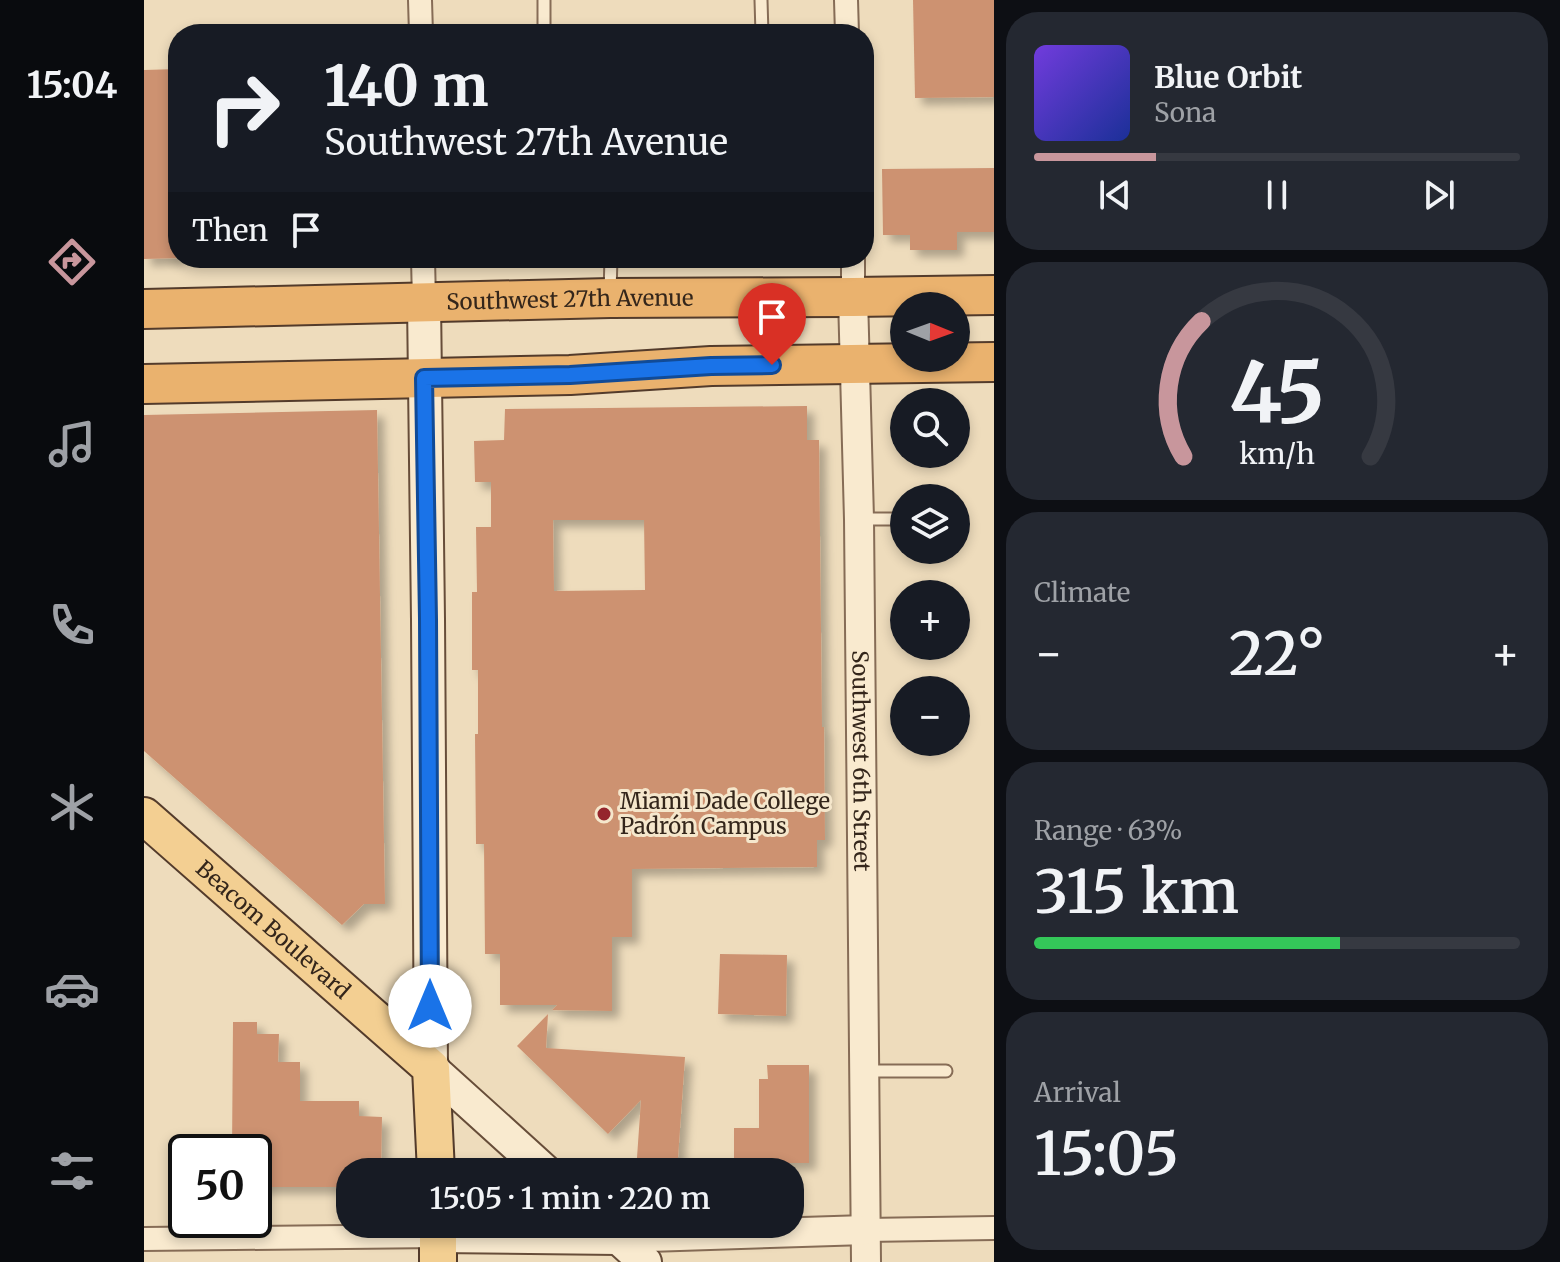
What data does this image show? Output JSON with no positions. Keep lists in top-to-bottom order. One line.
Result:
{"streets":{"highway":["Southwest 27th Avenue"],"main road":["Beacom Boulevard"],"street":["Southwest 6th Street"]},"crossings":[["Southwest 27th Avenue","Southwest 6th Street"]],"places":["Miami Dade College Padrón Campus"],"north":"right","page":{"tabs":"15:04","turn":["140 m","Southwest 27th Avenue"],"song":["Blue Orbit","Sona"],"then":"Then","map_buttons":["+","−"],"tile":["Climate",["Range · 63%","315 km"],["Arrival","15:05"]],"heat":["−","22°","+"],"limit":"50","trip":"15:05 · 1 min · 220 m","gauge":["45","km/h"]}}
